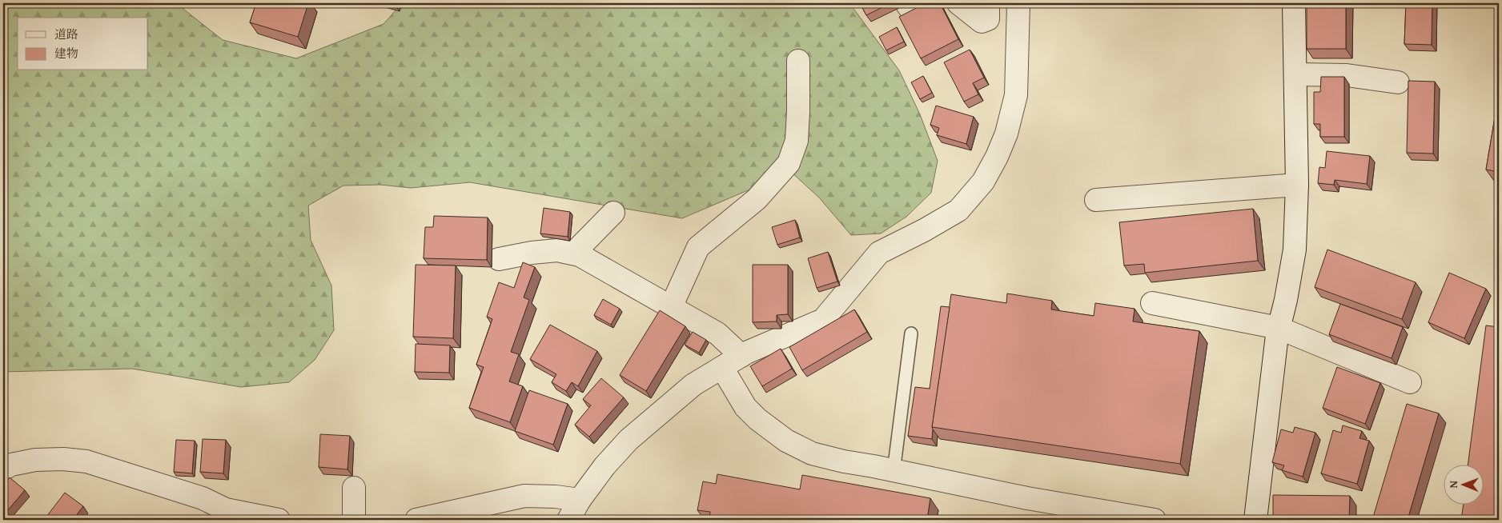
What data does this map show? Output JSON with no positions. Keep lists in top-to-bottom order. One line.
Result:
{"legend":["道路","建物"],"north":"left"}
